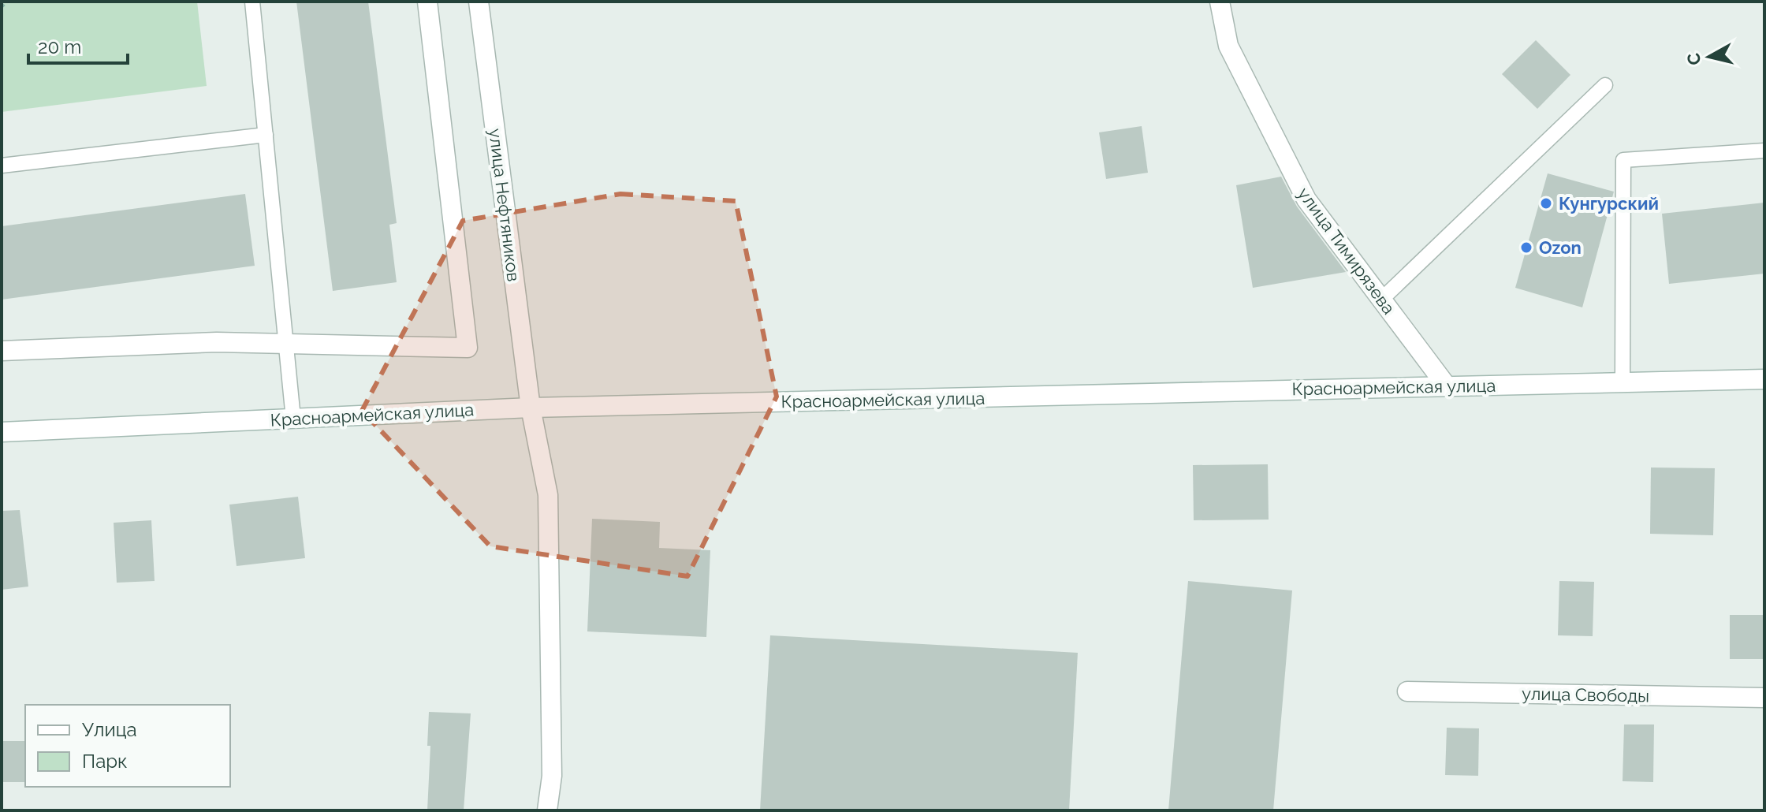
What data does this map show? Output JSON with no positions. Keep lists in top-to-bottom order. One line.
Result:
{"streets":{"street":["улица Нефтяников","улица Тимирязева","Красноармейская улица","улица Свободы"]},"crossings":[["улица Нефтяников","Красноармейская улица"],["улица Тимирязева","Красноармейская улица"]],"places":["Кунгурский","Ozon"],"legend":["Улица","Парк"],"scale_bar":"20 m","north":"left"}
